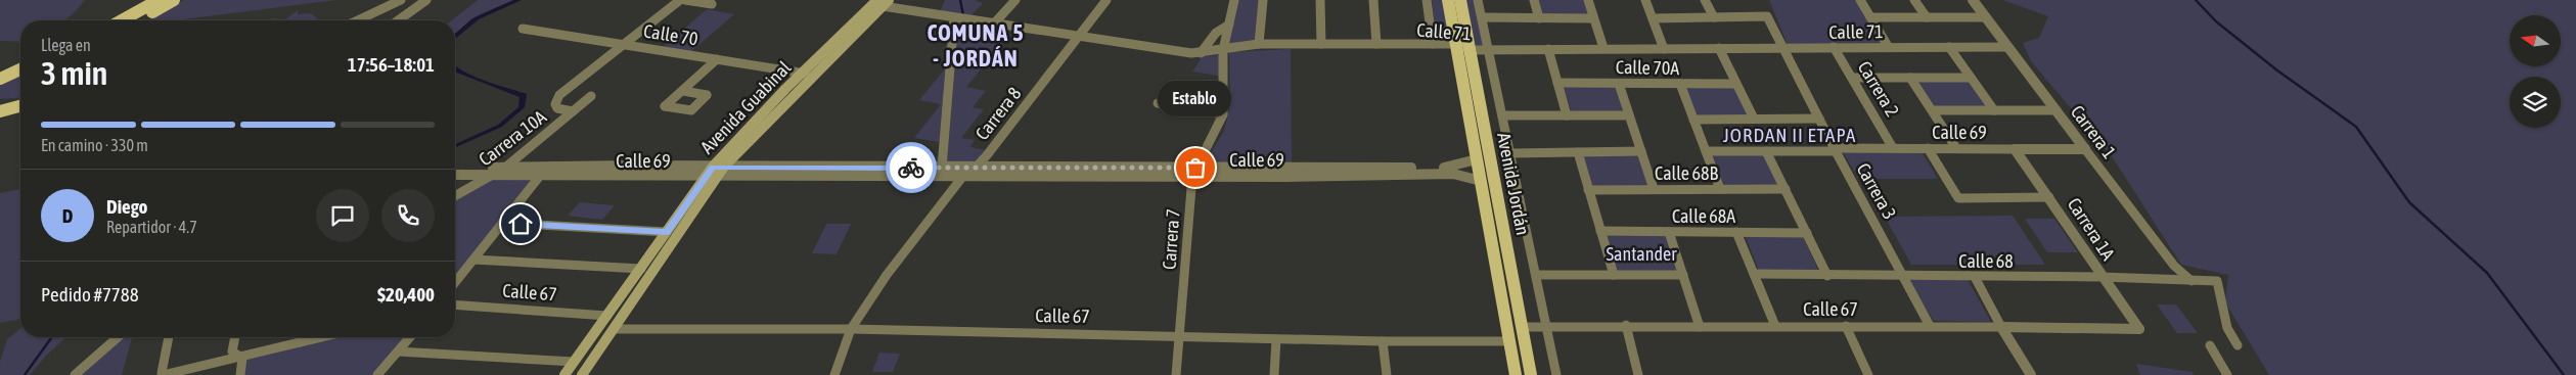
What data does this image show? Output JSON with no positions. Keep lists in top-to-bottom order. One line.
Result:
{"streets":{"main road":["Avenida Guabinal","Avenida Jordán"],"street":["Calle 71","Calle 70","Calle 70A","Carrera 2","Carrera 8","Calle 69","Carrera 1","Carrera 10A","Calle 68B","Carrera 3","Calle 68A","Carrera 1A","Carrera 7","Calle 68","Calle 67"]},"crossings":[["Calle 71","Carrera 2"],["Calle 71","Avenida Guabinal"],["Calle 71","Carrera 8"],["Calle 71","Carrera 1"],["Calle 71","Avenida Jordán"],["Calle 71","Carrera 3"],["Calle 71","Carrera 7"],["Calle 70","Avenida Guabinal"],["Carrera 2","Calle 69"],["Avenida Guabinal","Calle 69"],["Avenida Guabinal","Calle 67"],["Carrera 8","Calle 69"],["Carrera 8","Calle 67"],["Calle 69","Carrera 1"],["Calle 69","Carrera 10A"],["Calle 69","Avenida Jordán"],["Calle 69","Carrera 3"],["Calle 69","Carrera 1A"],["Calle 69","Carrera 7"],["Carrera 1","Calle 68"],["Avenida Jordán","Calle 67"],["Carrera 3","Calle 68"],["Carrera 3","Calle 67"],["Carrera 1A","Calle 68"],["Carrera 1A","Calle 67"],["Carrera 7","Calle 67"]],"districts":["COMUNA 5 - JORDÁN","JORDAN II ETAPA"],"parks":["Santander"],"places":["Establo"],"north":"left","page":{"heading":["3 min","Llega en","17:56–18:01"],"panel":["Diego","Repartidor · 4.7","Pedido #7788","$20,400"],"bubble":"Establo","bar":"En camino · 330 m","round":"D"}}
